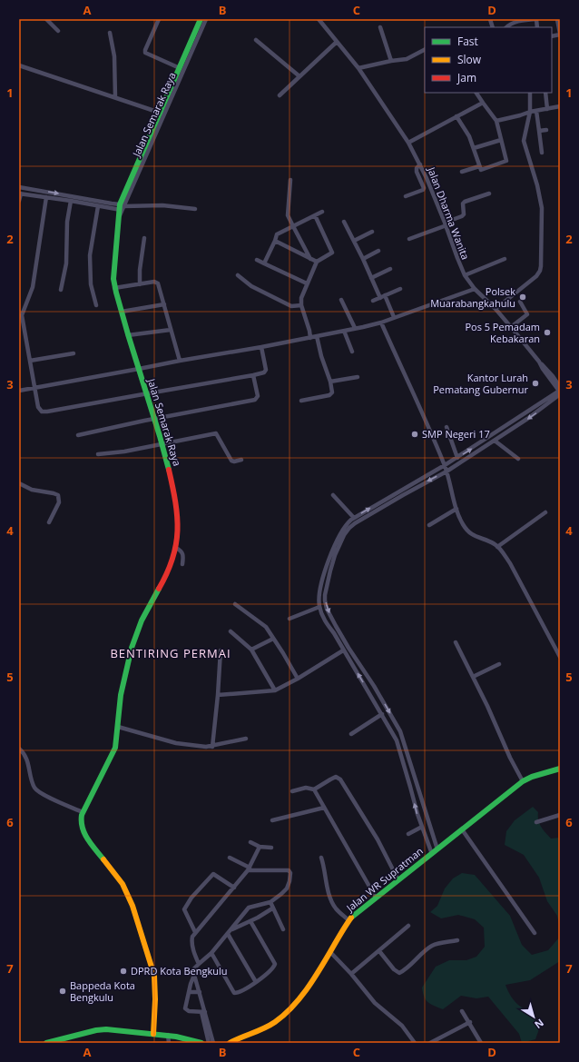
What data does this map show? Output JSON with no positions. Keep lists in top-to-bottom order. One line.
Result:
{"streets":{"main road":["Jalan Semarak Raya","Jalan WR Supratman"],"street":["Jalan Dharma Wanita"]},"districts":["BENTIRING PERMAI"],"places":["Polsek Muarabangkahulu","Pos 5 Pemadam Kebakaran","Kantor Lurah Pematang Gubernur","SMP Negeri 17","DPRD Kota Bengkulu","Bappeda Kota Bengkulu"],"legend":["Fast","Slow","Jam"],"north":"bottom right","grid":{"columns":["A","B","C","D"],"rows":["1","2","3","4","5","6","7"]}}
